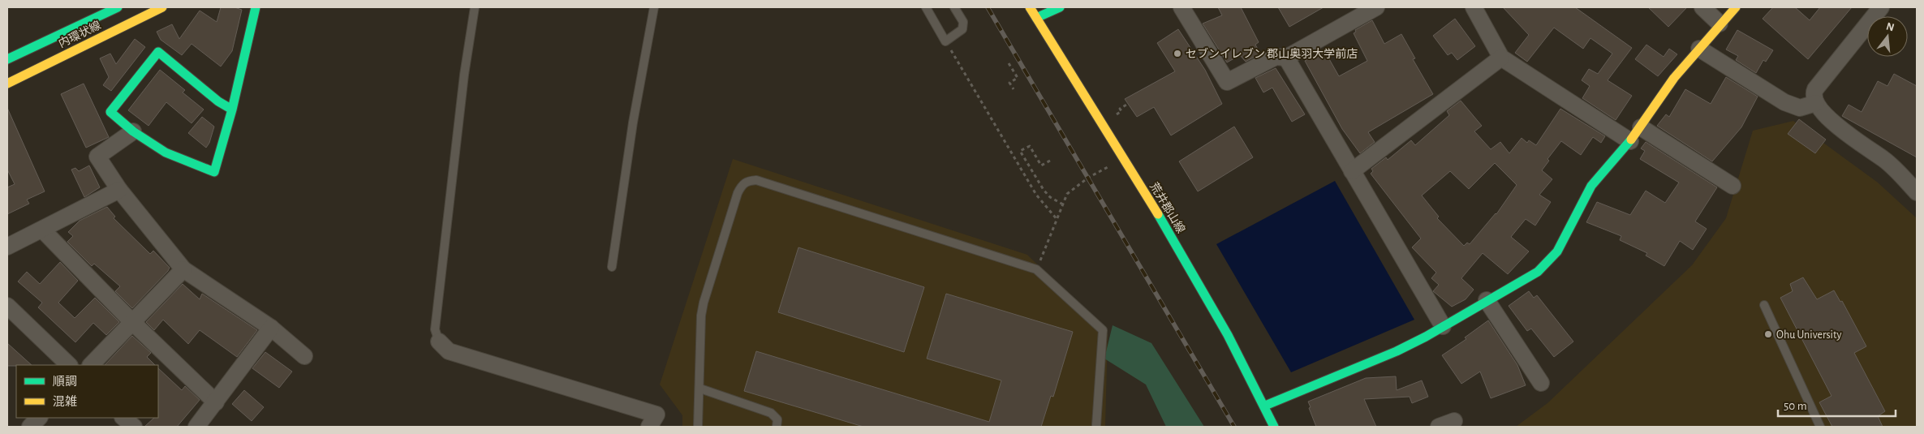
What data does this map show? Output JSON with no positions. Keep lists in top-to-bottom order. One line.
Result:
{"streets":{"street":["内環状線","荒井郡山線"]},"places":["セブンイレブン 郡山奥羽大学前店","Ohu University"],"legend":["順調","混雑"],"scale_bar":"50 m","north":"top"}
